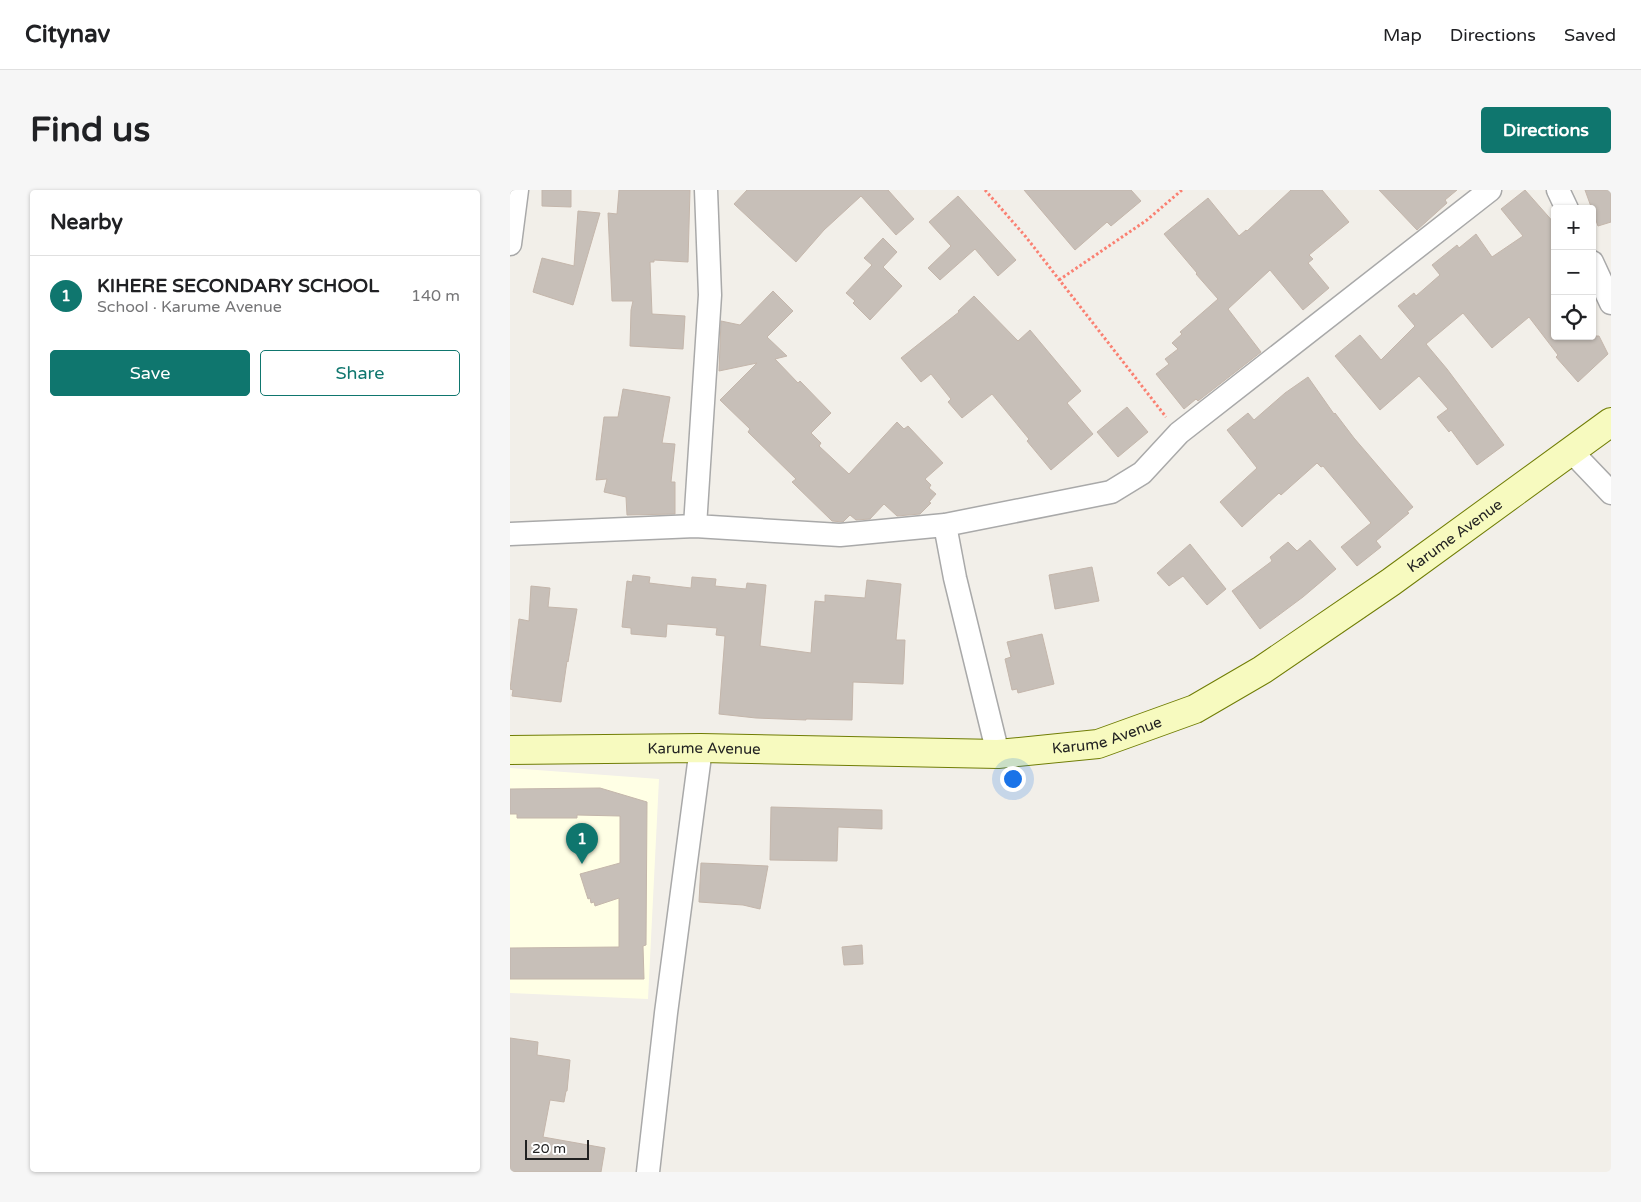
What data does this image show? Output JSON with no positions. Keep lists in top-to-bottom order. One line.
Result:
{"streets":{"main road":["Karume Avenue"]},"scale_bar":"20 m","page":{"header":"Citynav","nav":["Map","Directions","Saved"],"buttons":["Directions",["Save","Share"]],"title":"Find us","heading":"Nearby","map_buttons":["+","−"],"list":[{"mark":"1","name":"KIHERE SECONDARY SCHOOL","note":"School · Karume Avenue","value":"140 m"}],"pins":"1","scale":"20 m"}}
